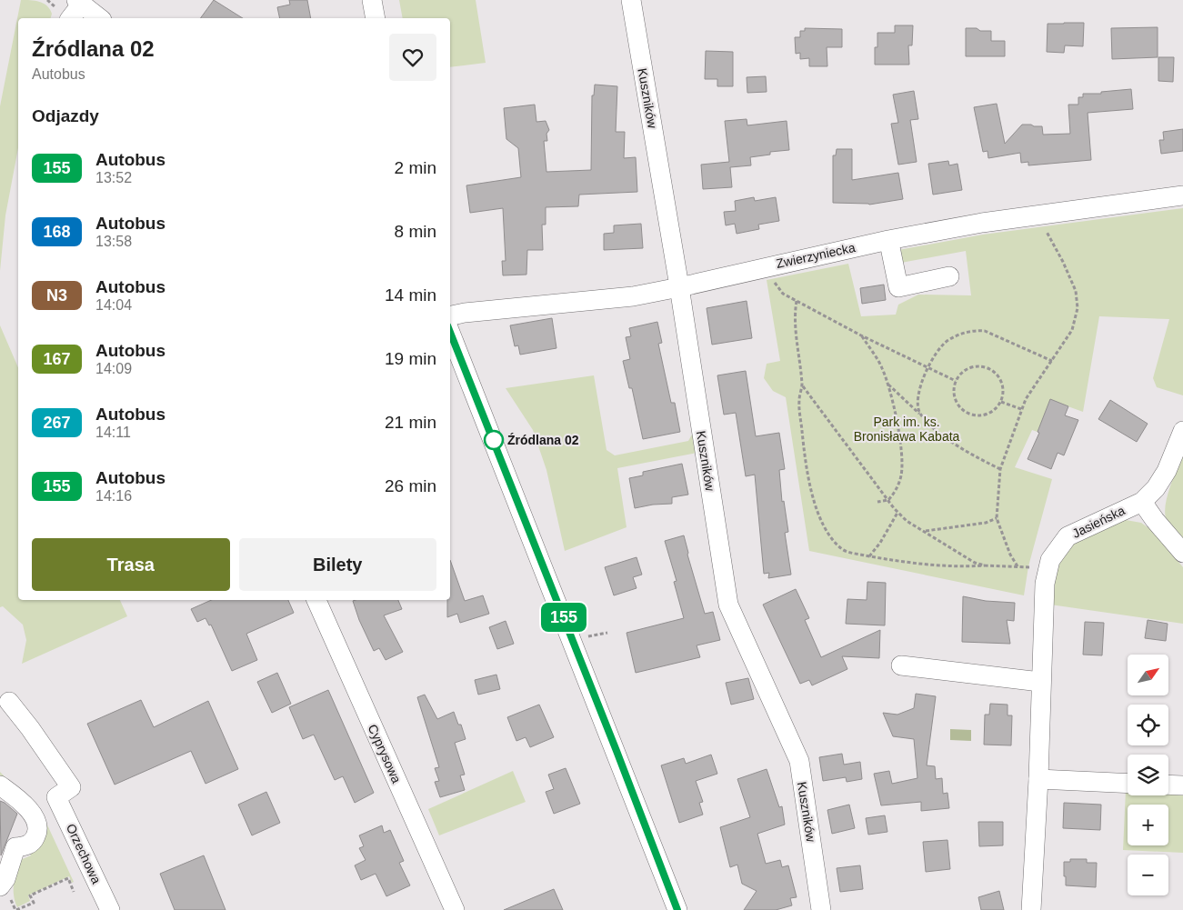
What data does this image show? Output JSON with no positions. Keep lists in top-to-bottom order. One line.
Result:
{"streets":{"street":["Kuszników","Zwierzyniecka","Jasieńska","Cyprysowa","Orzechowa"]},"crossings":[["Kuszników","Zwierzyniecka"]],"parks":["Park im. ks. Bronisława Kabata"],"places":["Źródlana 02"],"lines":["bus line 155"],"north":"top right","page":{"on_map":"155","heading":[["Źródlana 02","Autobus"],"Odjazdy"],"list":[{"mark":"155","name":"Autobus","note":"13:52","value":"2 min"},{"mark":"168","name":"Autobus","note":"13:58","value":"8 min"},{"mark":"N3","name":"Autobus","note":"14:04","value":"14 min"},{"mark":"167","name":"Autobus","note":"14:09","value":"19 min"},{"mark":"267","name":"Autobus","note":"14:11","value":"21 min"},{"mark":"155","name":"Autobus","note":"14:16","value":"26 min"}],"buttons":["Trasa","Bilety"],"map_buttons":["+","−"]}}
